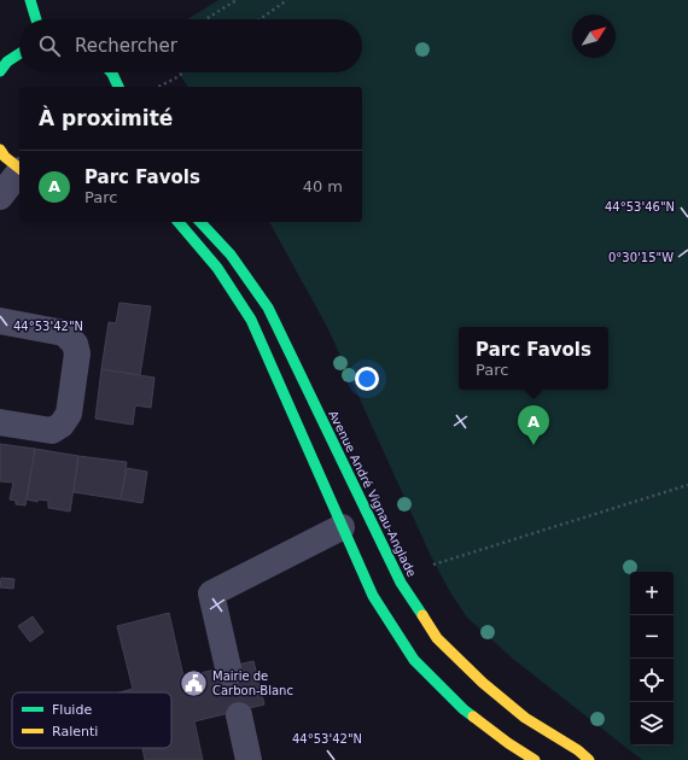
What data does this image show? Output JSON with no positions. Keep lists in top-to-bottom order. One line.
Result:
{"streets":{"street":["Avenue André Vignau-Anglade"]},"places":{"public building":["Mairie de Carbon-Blanc"]},"legend":["Fluide","Ralenti"],"north":"top right","page":{"search":"Rechercher","heading":"À proximité","list":[{"mark":"A","name":"Parc Favols","note":"Parc","value":"40 m"}],"popup":["Parc Favols","Parc"],"pins":"A","map_buttons":["+","−"]},"coordinates":["44°53'46\"N","0°30'15\"W","44°53'42\"N"]}
